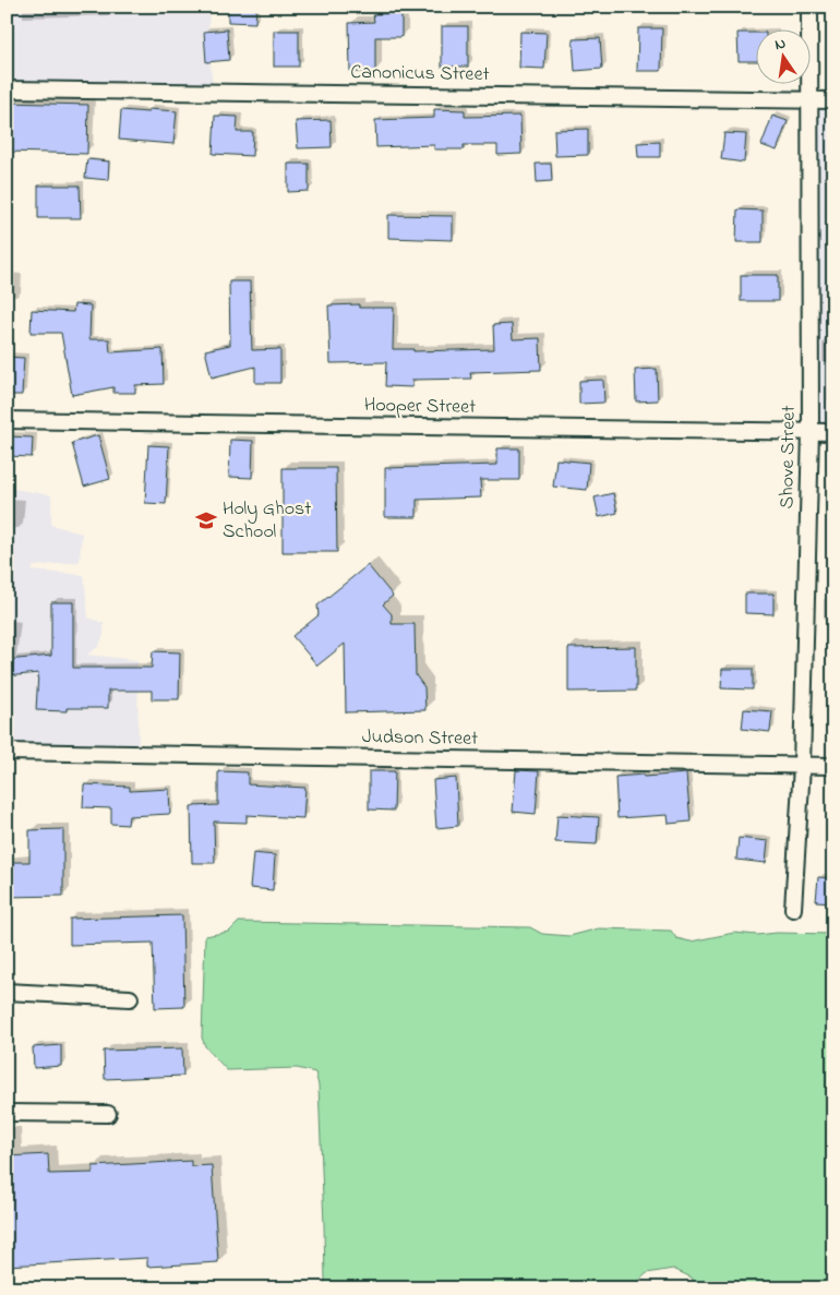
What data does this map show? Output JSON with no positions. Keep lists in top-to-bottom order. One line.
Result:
{"streets":{"street":["Canonicus Street","Hooper Street","Shove Street","Judson Street"]},"crossings":[["Canonicus Street","Shove Street"],["Hooper Street","Shove Street"],["Shove Street","Judson Street"]],"places":{"school or university":["Holy Ghost School"]},"north":"top"}
